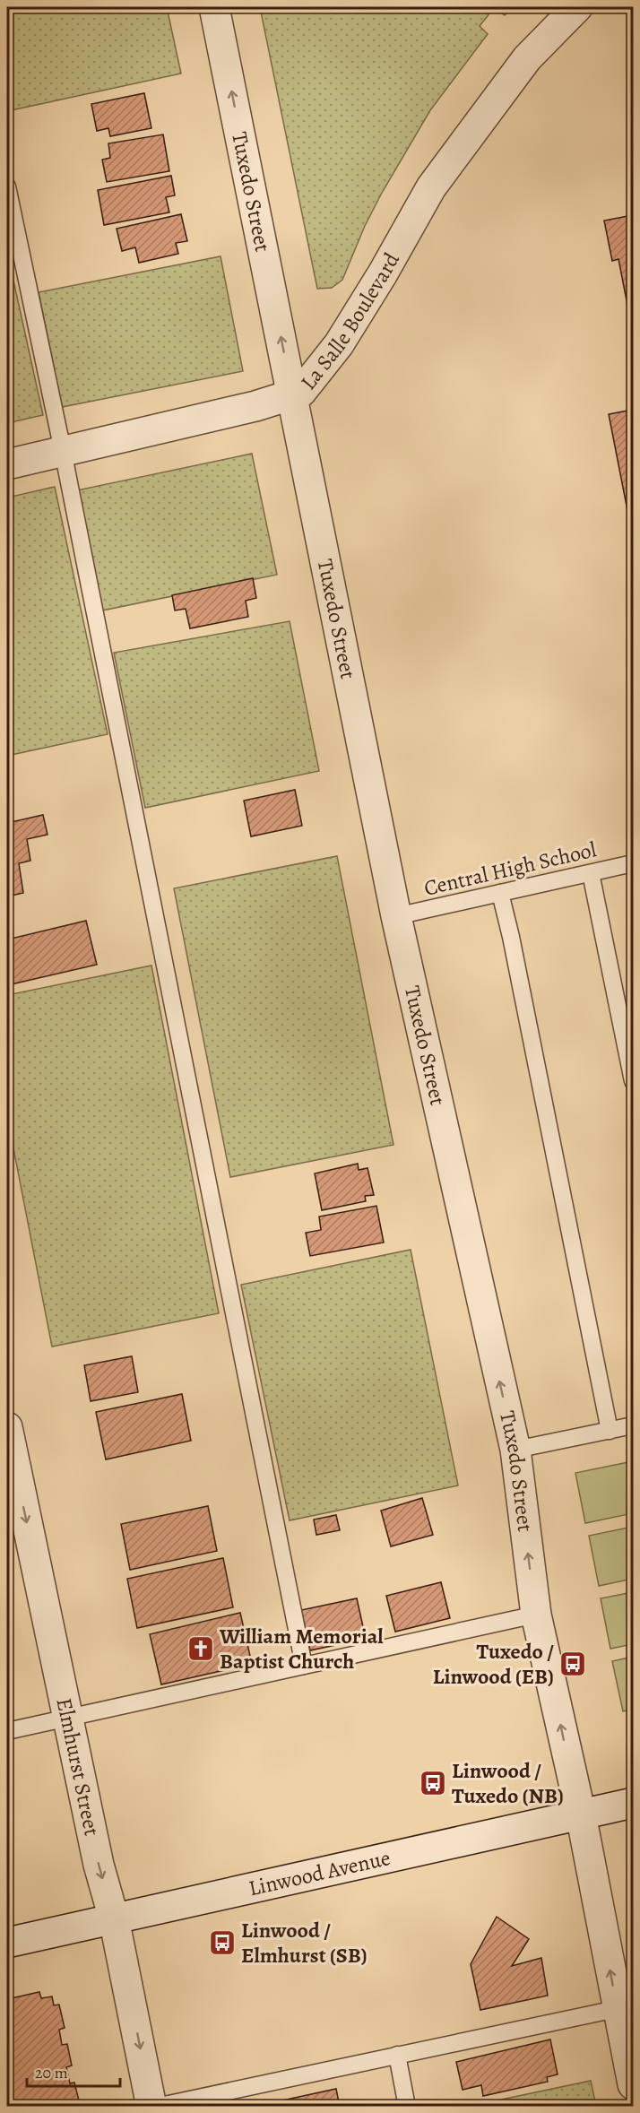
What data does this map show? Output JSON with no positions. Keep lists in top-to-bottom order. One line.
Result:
{"streets":{"street":["Tuxedo Street","La Salle Boulevard","Elmhurst Street","Linwood Avenue"],"lane":["Central High School"]},"crossings":[["Tuxedo Street","La Salle Boulevard"],["Tuxedo Street","Central High School"],["Tuxedo Street","Linwood Avenue"],["Elmhurst Street","Linwood Avenue"]],"one_way":["Tuxedo Street","Elmhurst Street"],"places":{"church":["William Memorial Baptist Church"],"bus stop":["Tuxedo / Linwood (EB)","Linwood / Tuxedo (NB)","Linwood / Elmhurst (SB)"]},"scale_bar":"20 m"}
